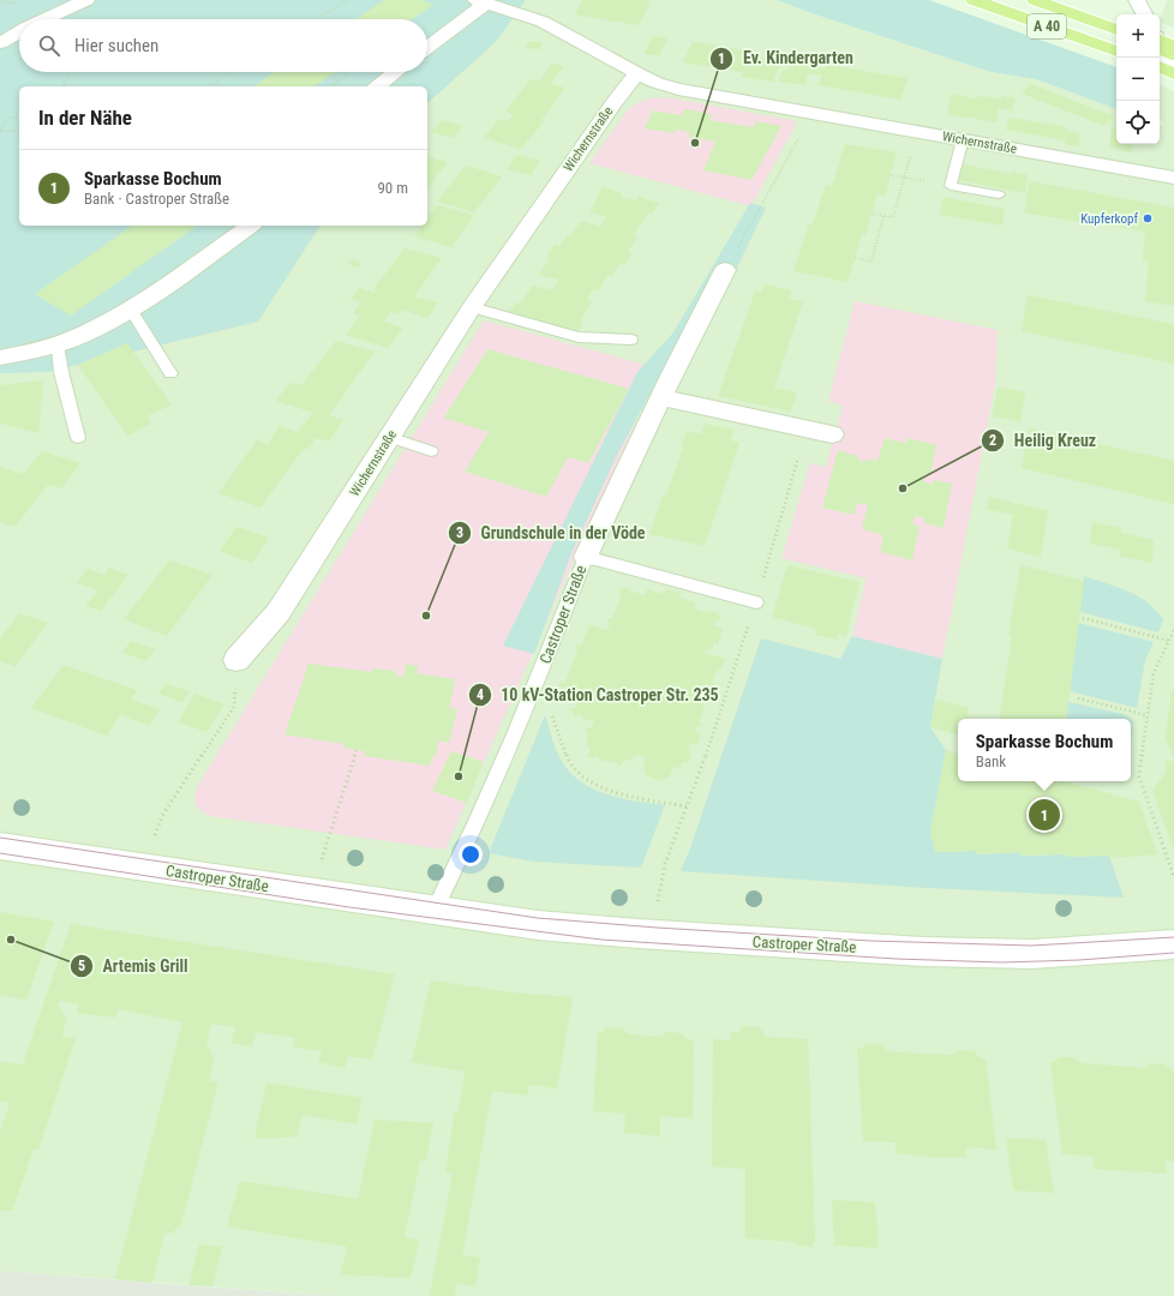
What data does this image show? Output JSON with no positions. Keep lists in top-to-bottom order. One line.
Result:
{"streets":{"highway":["A 40"],"street":["Wichernstraße","Castroper Straße"]},"places":["Ev. Kindergarten","Kupferkopf","Heilig Kreuz","Grundschule in der Vöde","10 kV-Station Castroper Str. 235","Artemis Grill"],"page":{"map_buttons":["+","−"],"search":"Hier suchen","heading":"In der Nähe","list":[{"mark":"1","name":"Sparkasse Bochum","note":"Bank · Castroper Straße","value":"90 m"}],"popup":["Sparkasse Bochum","Bank"],"pins":"1"}}
